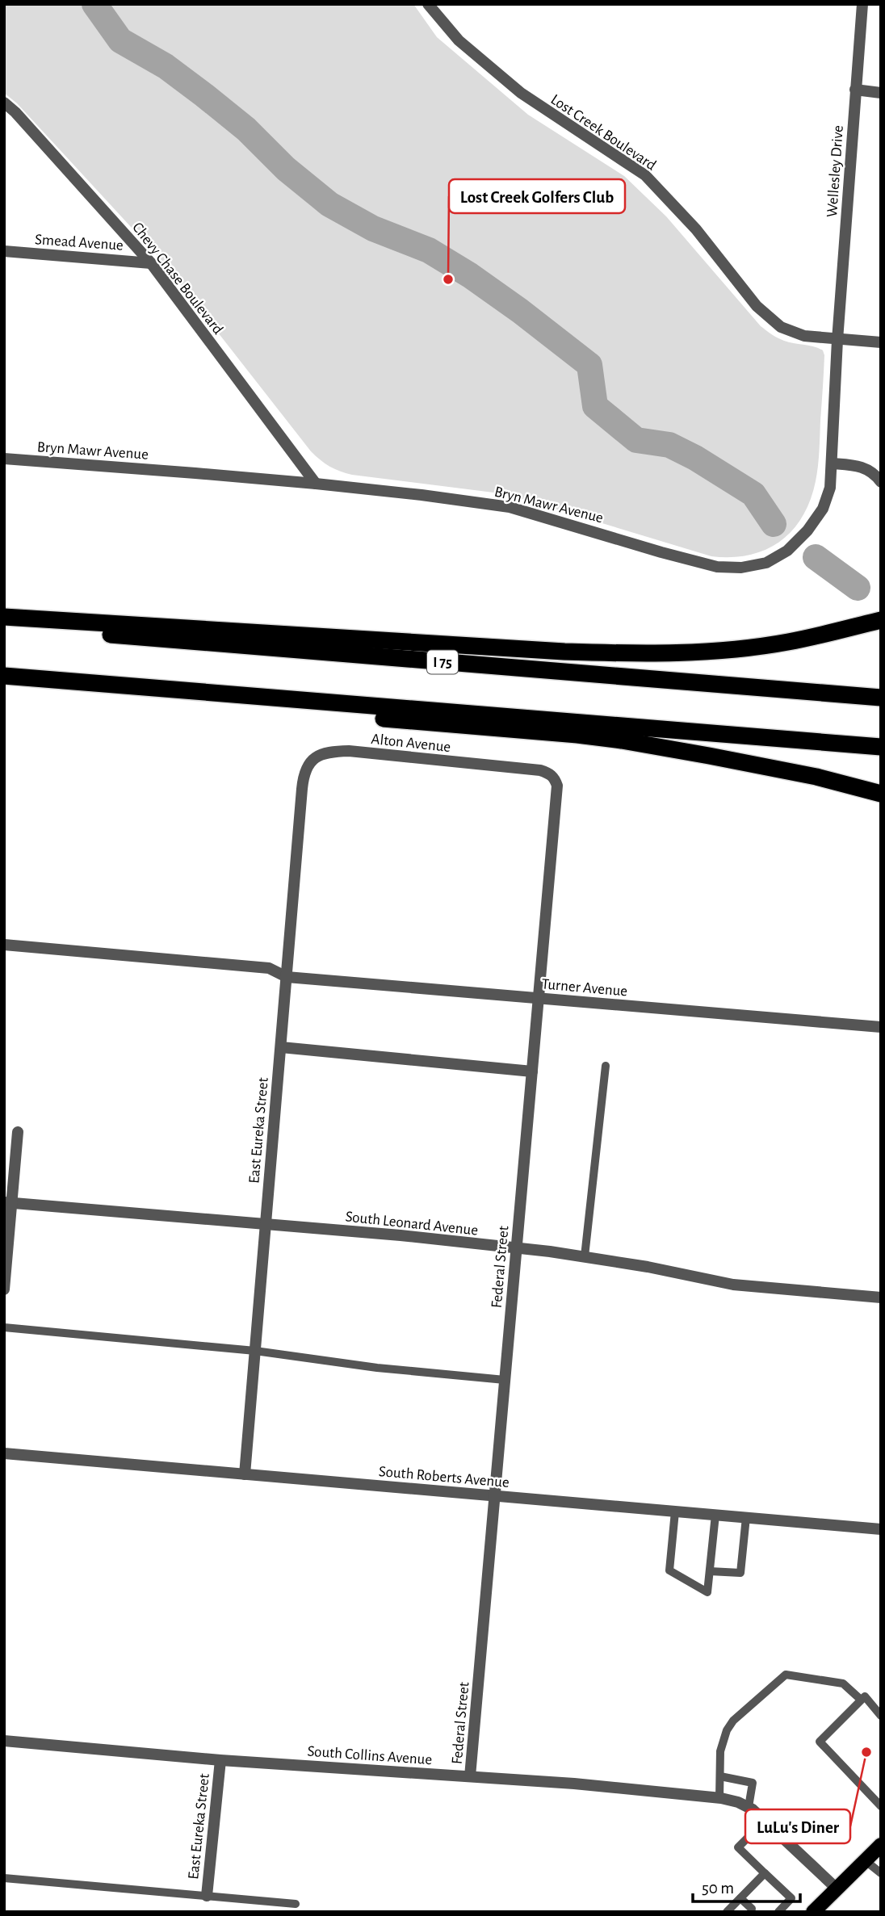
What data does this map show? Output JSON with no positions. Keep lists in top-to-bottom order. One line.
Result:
{"streets":{"highway":["I 75"],"street":["Lost Creek Boulevard","Wellesley Drive","Smead Avenue","Chevy Chase Boulevard","Bryn Mawr Avenue","Alton Avenue","Turner Avenue","East Eureka Street","South Leonard Avenue","Federal Street","South Roberts Avenue","South Collins Avenue"]},"crossings":[["Lost Creek Boulevard","Wellesley Drive"],["Lost Creek Boulevard","Bryn Mawr Avenue"],["Wellesley Drive","Bryn Mawr Avenue"],["Smead Avenue","Chevy Chase Boulevard"],["Chevy Chase Boulevard","Bryn Mawr Avenue"],["Alton Avenue","East Eureka Street"],["Alton Avenue","Federal Street"],["Turner Avenue","East Eureka Street"],["Turner Avenue","Federal Street"],["East Eureka Street","South Leonard Avenue"],["East Eureka Street","South Roberts Avenue"],["East Eureka Street","South Collins Avenue"],["South Leonard Avenue","Federal Street"],["Federal Street","South Roberts Avenue"],["Federal Street","South Collins Avenue"]],"places":["Lost Creek Golfers Club","LuLu's Diner"],"scale_bar":"50 m"}
